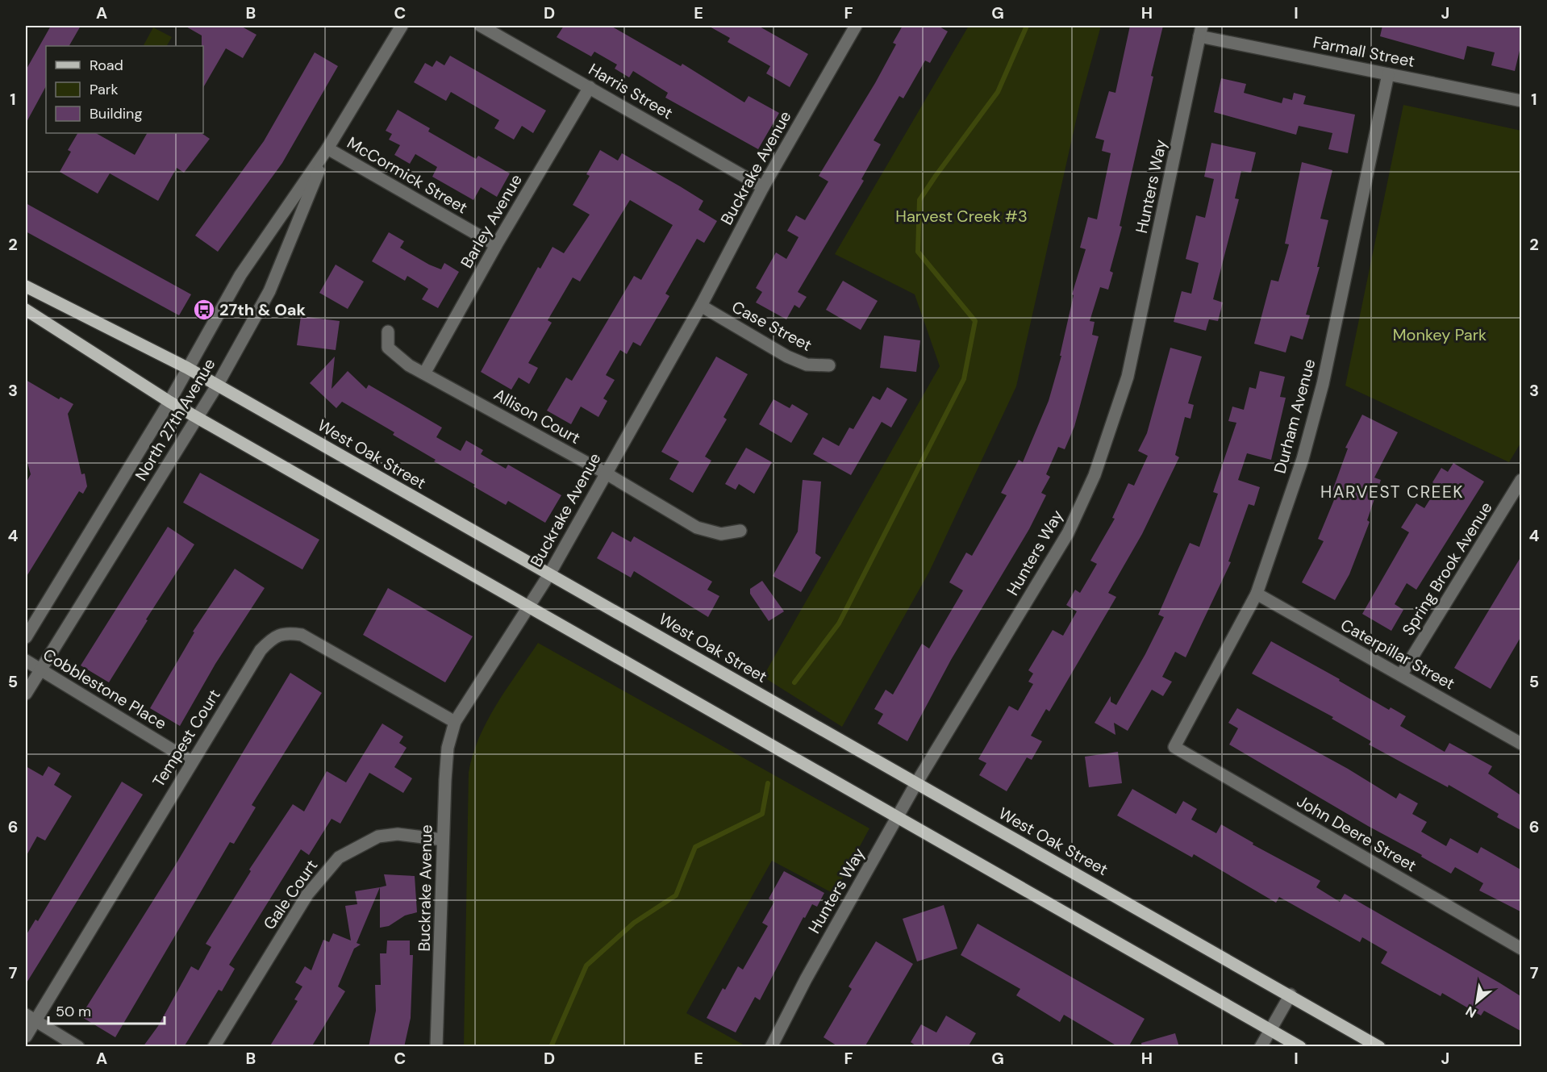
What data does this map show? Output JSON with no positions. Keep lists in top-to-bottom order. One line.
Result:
{"streets":{"main road":["West Oak Street"],"street":["Farmall Street","Harris Street","Buckrake Avenue","McCormick Street","Hunters Way","Barley Avenue","Case Street","Allison Court","Durham Avenue","North 27th Avenue","Spring Brook Avenue","Caterpillar Street","Cobblestone Place","Tempest Court","John Deere Street","Gale Court"]},"crossings":[["Farmall Street","Hunters Way"],["Farmall Street","Durham Avenue"],["Harris Street","Buckrake Avenue"],["Harris Street","Barley Avenue"],["Buckrake Avenue","Case Street"],["Buckrake Avenue","Allison Court"],["Buckrake Avenue","West Oak Street"],["Buckrake Avenue","Tempest Court"],["Buckrake Avenue","Gale Court"],["McCormick Street","Barley Avenue"],["McCormick Street","North 27th Avenue"],["Hunters Way","West Oak Street"],["Barley Avenue","Allison Court"],["Durham Avenue","Caterpillar Street"],["Durham Avenue","John Deere Street"],["North 27th Avenue","West Oak Street"],["North 27th Avenue","Cobblestone Place"],["Spring Brook Avenue","Caterpillar Street"],["Cobblestone Place","Tempest Court"]],"districts":["HARVEST CREEK"],"parks":["Harvest Creek #3","Monkey Park"],"places":{"bus stop":["27th & Oak"]},"legend":["Road","Park","Building"],"scale_bar":"50 m","north":"bottom left","grid":{"columns":["A","B","C","D","E","F","G","H","I","J"],"rows":["1","2","3","4","5","6","7"]}}
